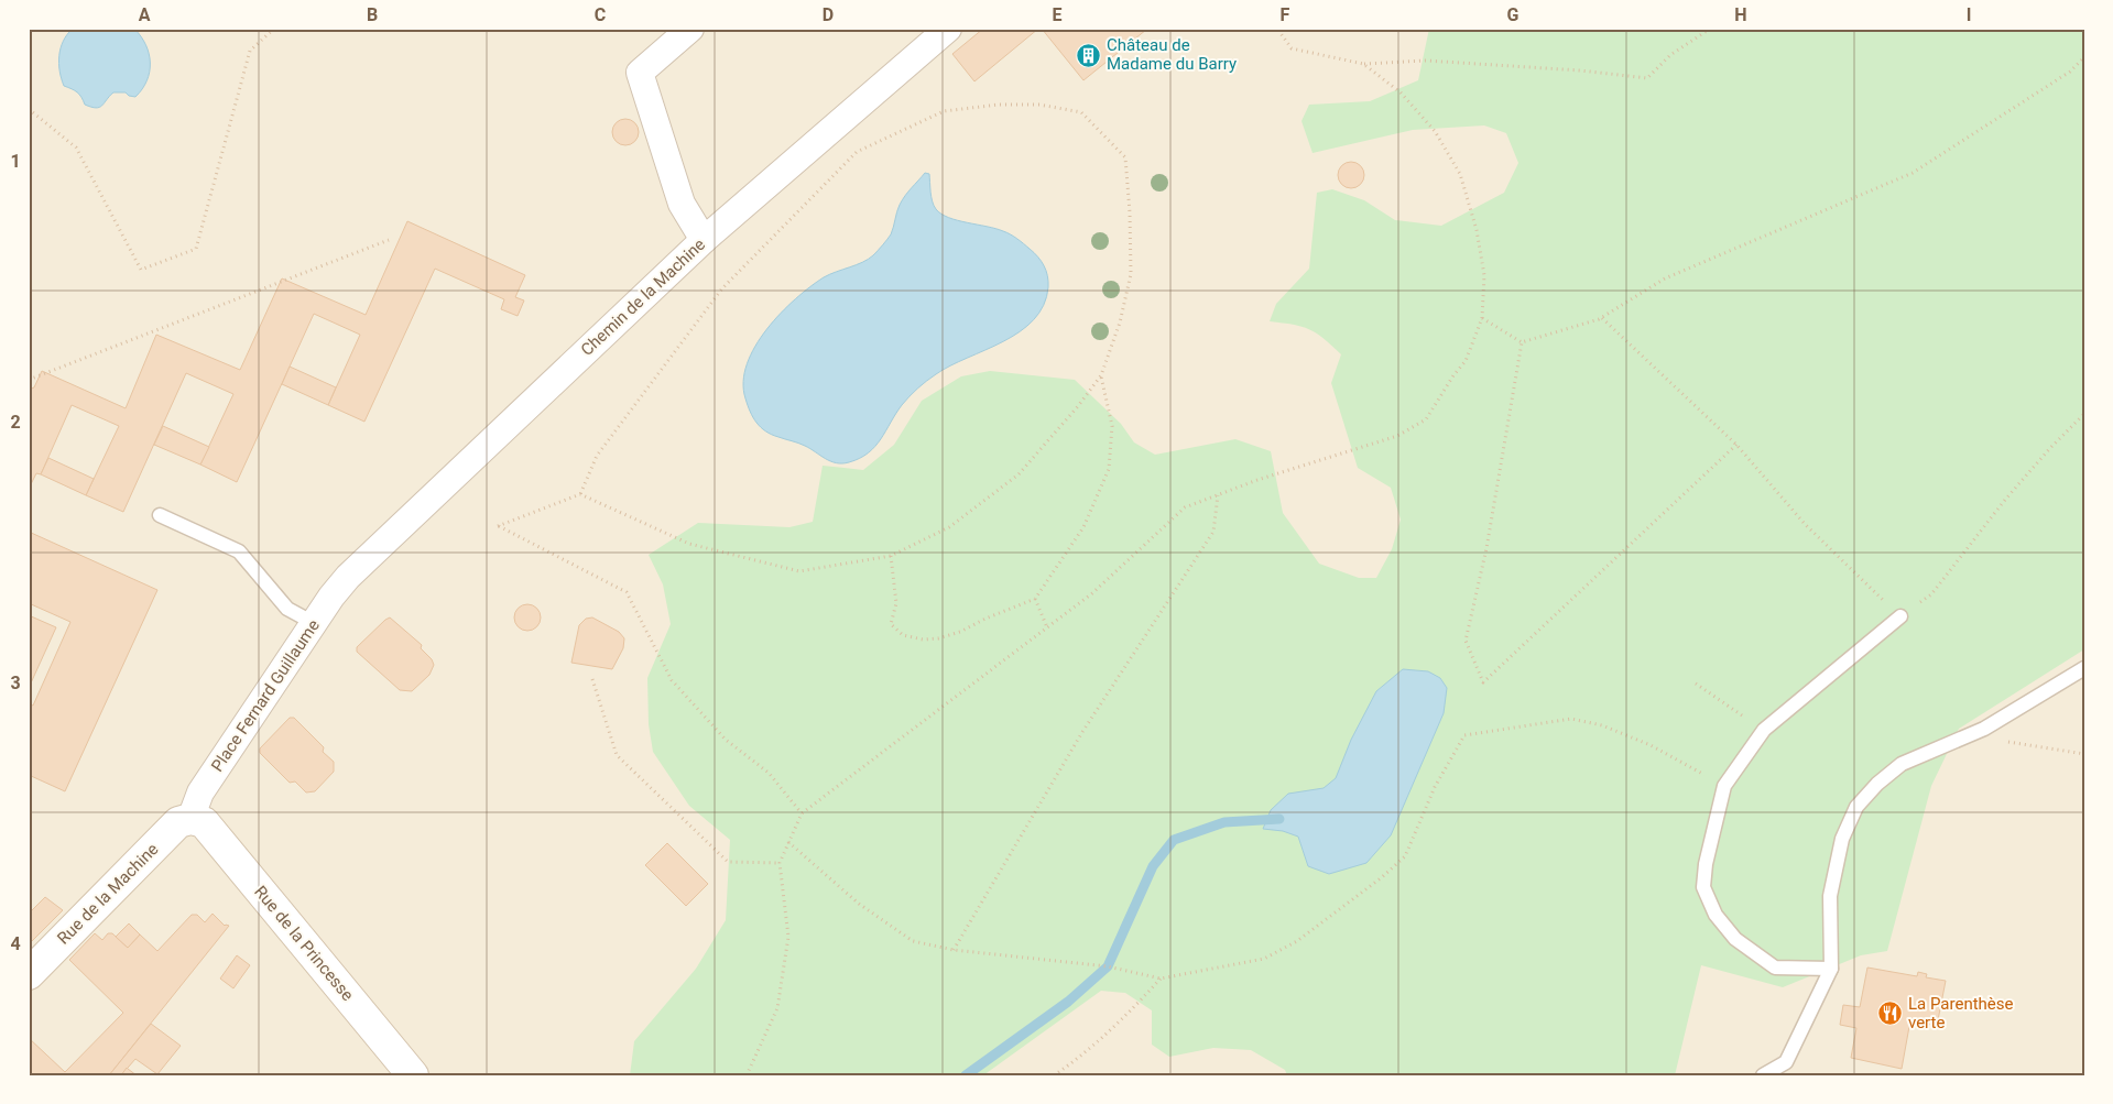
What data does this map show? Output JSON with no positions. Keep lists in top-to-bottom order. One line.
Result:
{"streets":{"street":["Chemin de la Machine","Place Fernard Guillaume","Rue de la Machine","Rue de la Princesse"]},"crossings":[["Chemin de la Machine","Place Fernard Guillaume"],["Place Fernard Guillaume","Rue de la Machine"],["Place Fernard Guillaume","Rue de la Princesse"],["Rue de la Machine","Rue de la Princesse"]],"places":{"building":["Château de Madame du Barry"],"restaurant":["La Parenthèse verte"]},"grid":{"columns":["A","B","C","D","E","F","G","H","I"],"rows":["1","2","3","4"]}}
